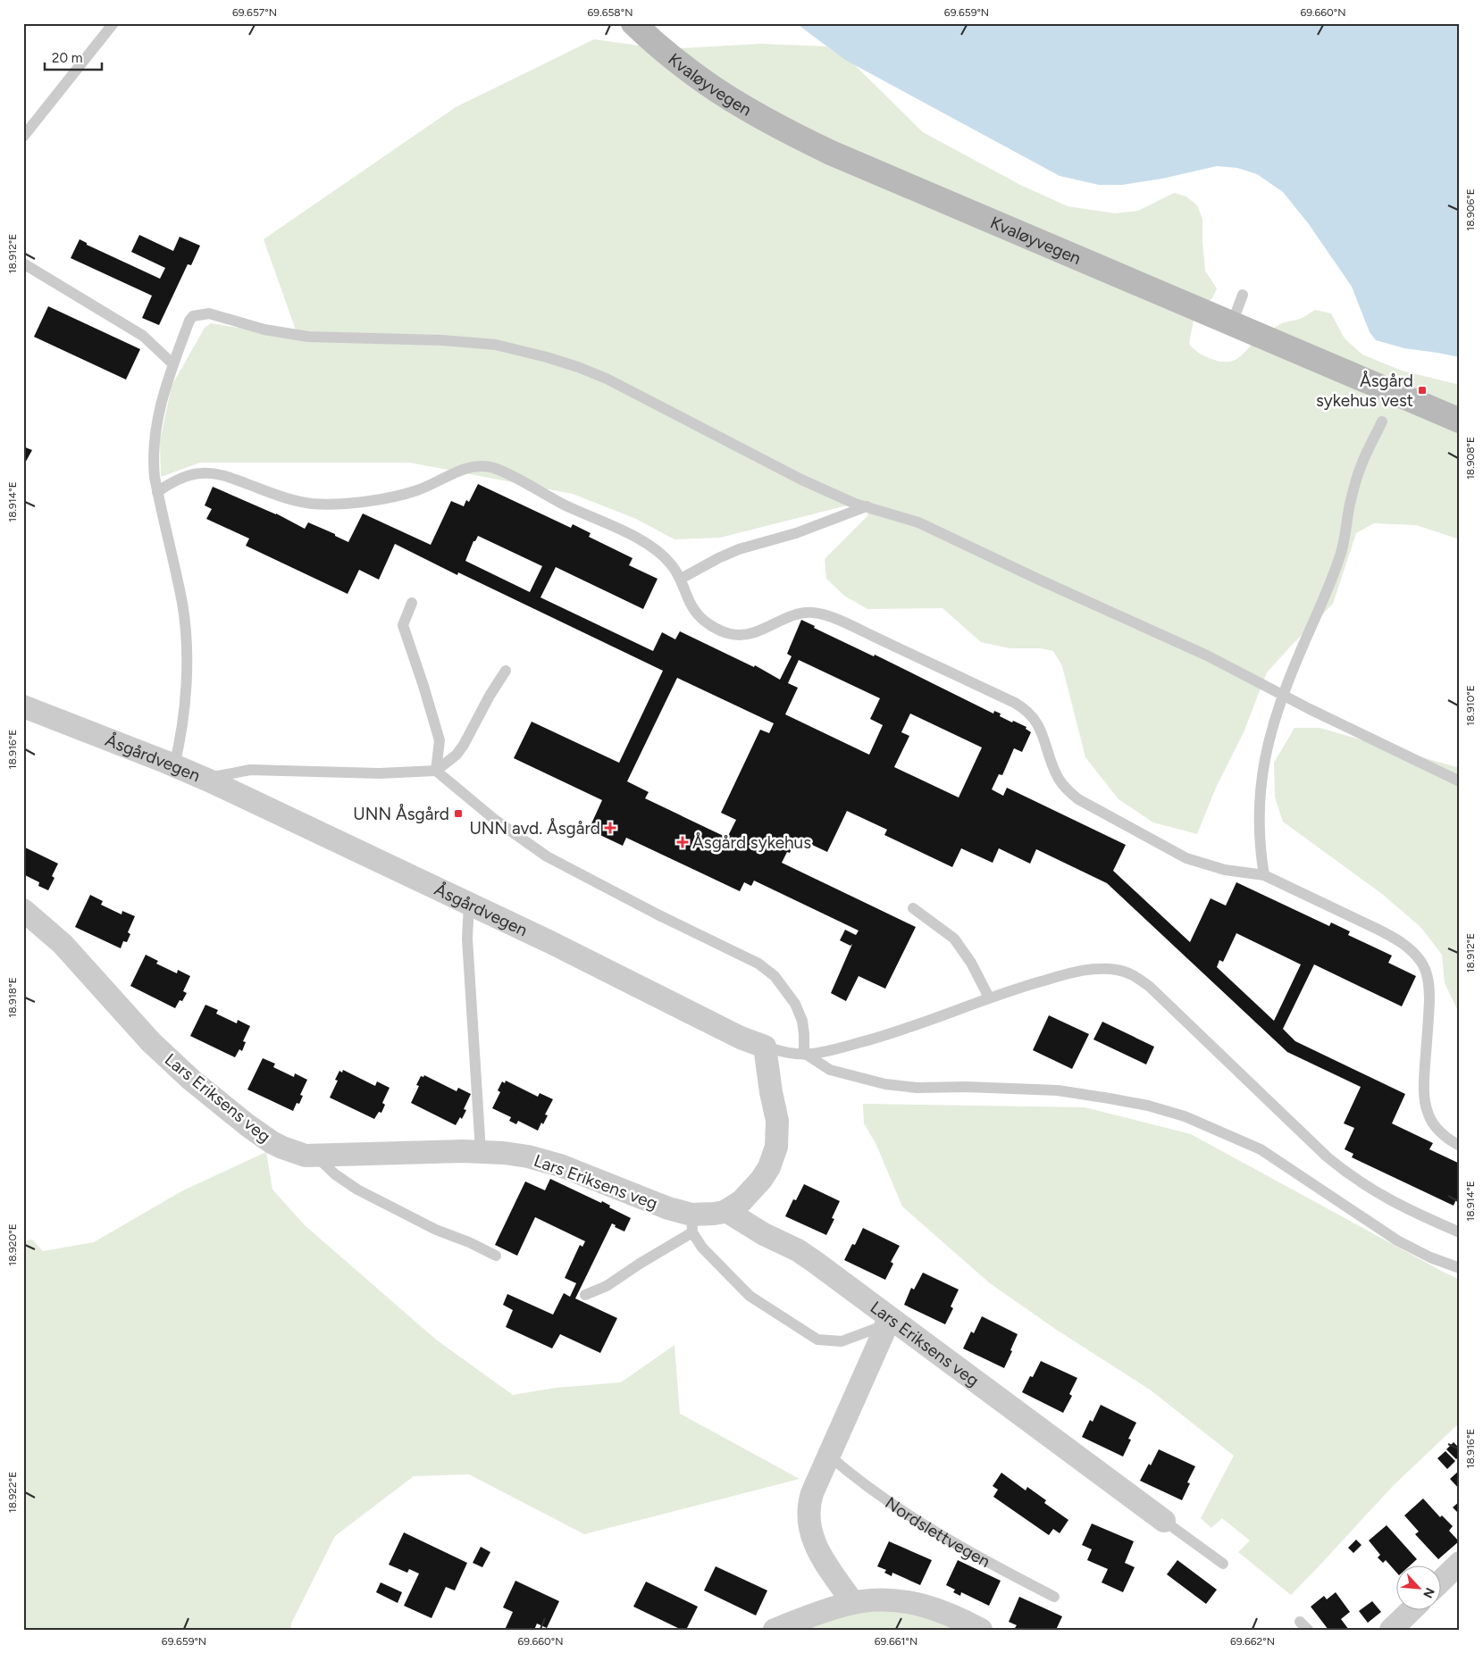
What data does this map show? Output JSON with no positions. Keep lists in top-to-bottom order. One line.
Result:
{"streets":{"street":["Kvaløyvegen","Åsgårdvegen","Lars Eriksens veg"],"lane":["Nordslettvegen"]},"places":{"transit":["Åsgård sykehus vest","UNN Åsgård"],"health":["UNN avd. Åsgård","Åsgård sykehus"]},"scale_bar":"20 m","north":"bottom right","coordinates":["69.657°N","69.658°N","69.659°N","69.660°N","18.906°E","18.912°E","18.908°E","18.914°E","18.910°E","18.916°E","18.918°E","18.920°E","18.922°E","69.661°N","69.662°N"]}
